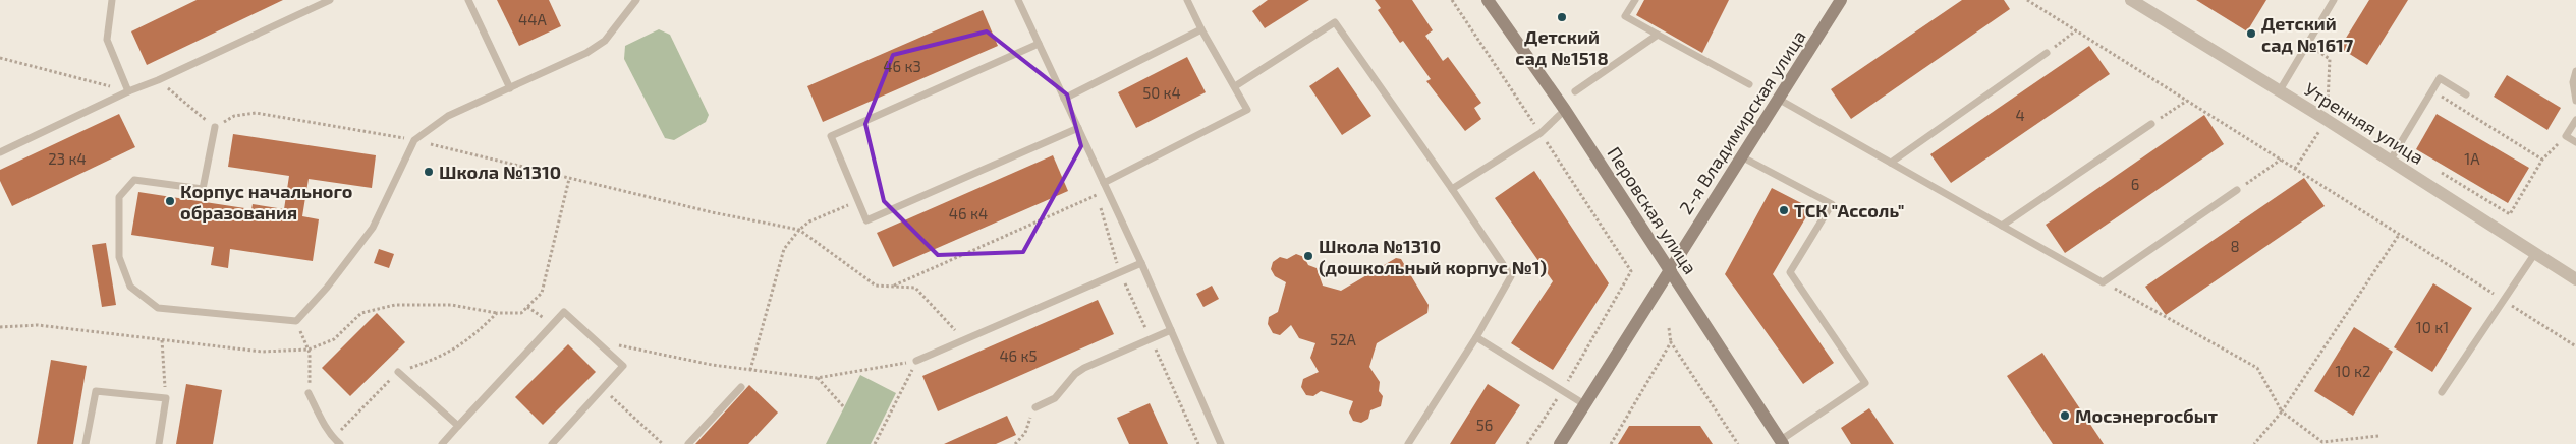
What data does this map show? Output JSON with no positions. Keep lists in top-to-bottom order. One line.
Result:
{"streets":{"main road":["2-я Владимирская улица","Перовская улица"],"street":["Утренняя улица"]},"crossings":[["2-я Владимирская улица","Перовская улица"]],"places":["Детский сад №1518","Детский сад №1617","Школа №1310","Корпус начального образования","ТСК \"Ассоль\"","Школа №1310 (дошкольный корпус №1)","Мосэнергосбыт"],"house_numbers":["44А","46 к3","50 к4","4","23 к4","1А","6","46 к4","8","10 к1","52А","46 к5","10 к2","56"]}
